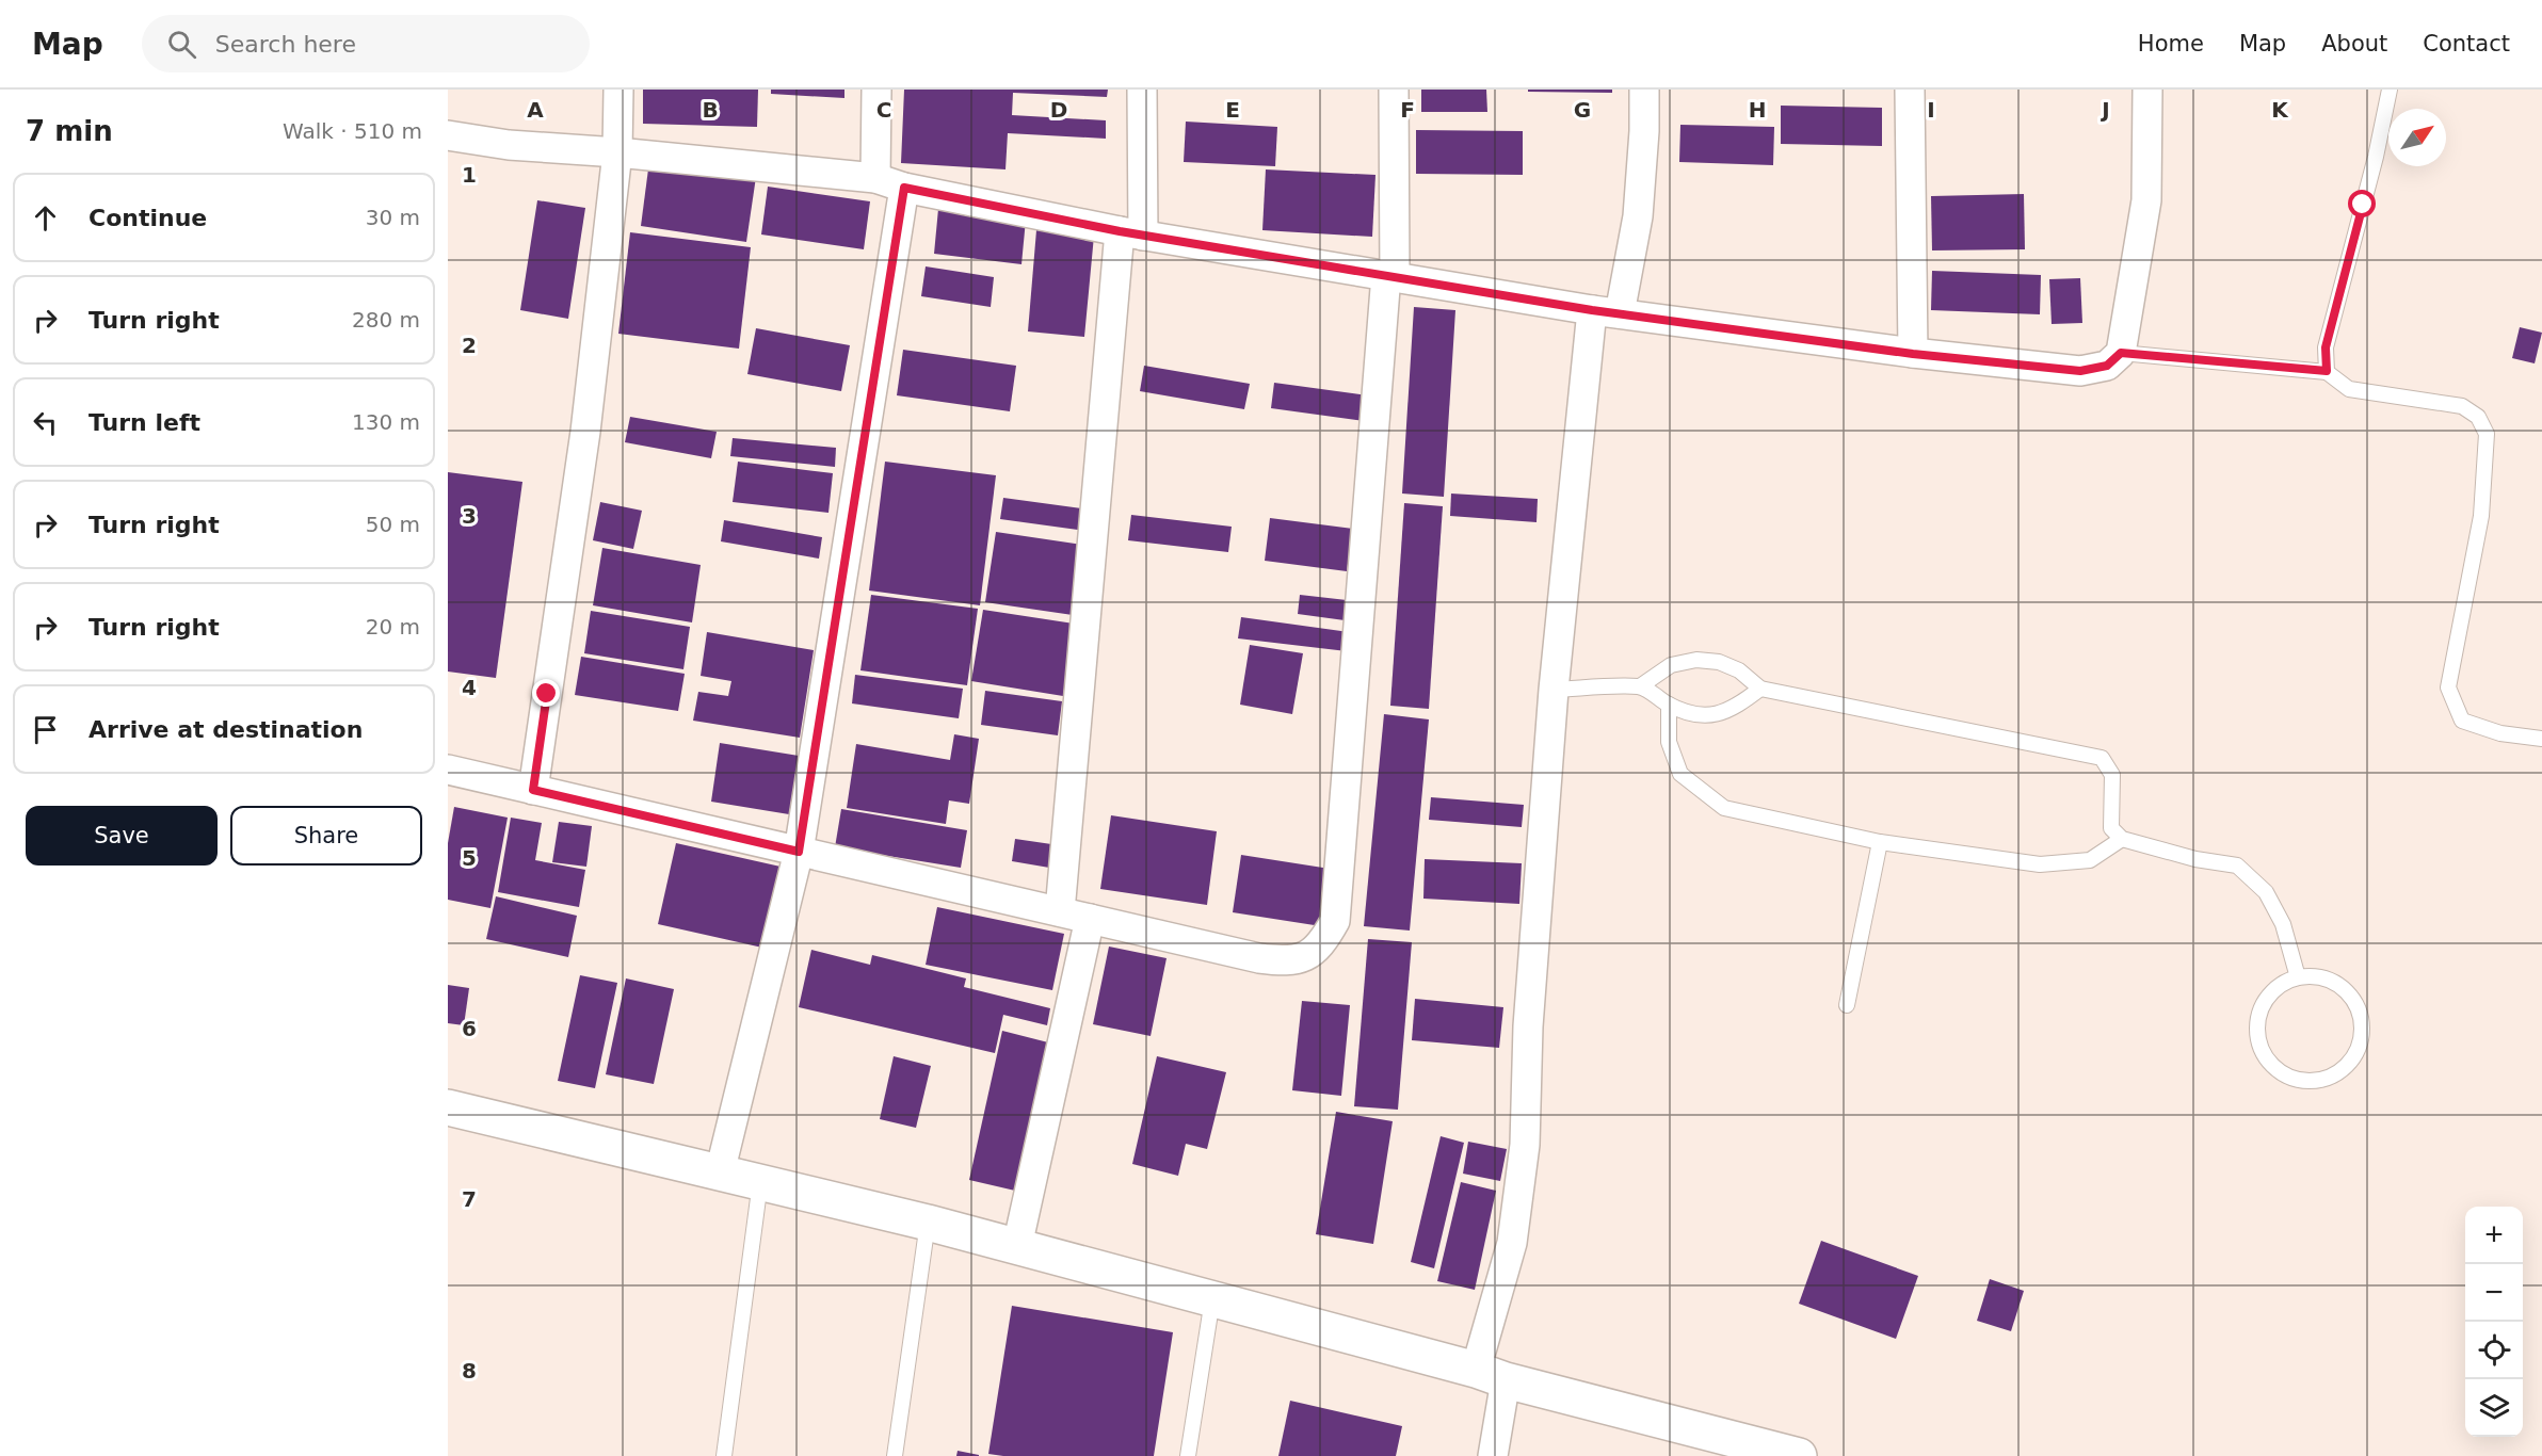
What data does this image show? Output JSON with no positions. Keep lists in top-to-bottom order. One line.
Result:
{"north":"top right","page":{"header":"Map","search":"Search here","nav":["Home","Map","About","Contact"],"heading":["7 min","Walk · 510 m"],"list":[["Continue","30 m"],["Turn right","280 m"],["Turn left","130 m"],["Turn right","50 m"],["Turn right","20 m"],"Arrive at destination"],"buttons":["Save","Share"],"map_buttons":["+","−"]},"grid":{"columns":["A","B","C","D","E","F","G","H","I","J","K"],"rows":["1","2","3","4","5","6","7","8"]}}
